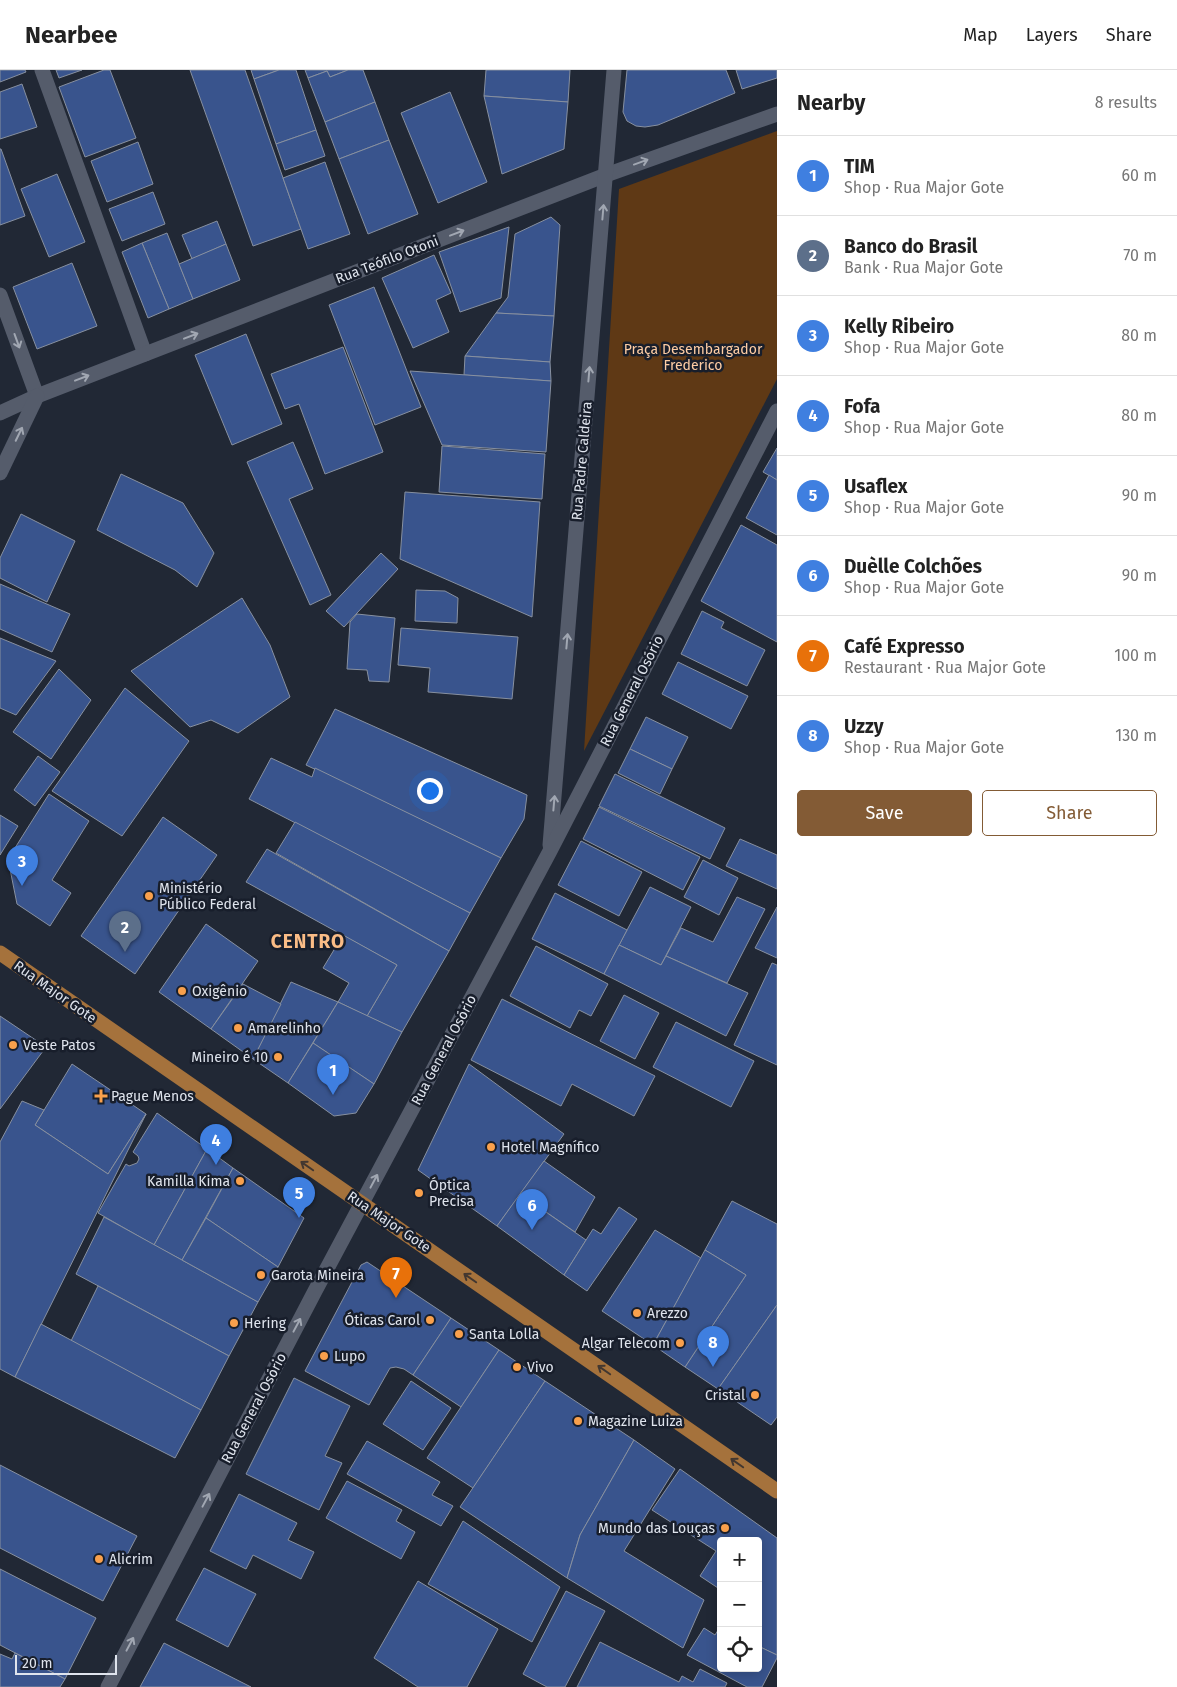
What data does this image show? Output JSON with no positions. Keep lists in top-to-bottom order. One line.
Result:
{"streets":{"main road":["Rua Major Gote"],"street":["Rua Teófilo Otoni","Rua Padre Caldeira","Rua General Osório"]},"crossings":[["Rua Teófilo Otoni","Rua Padre Caldeira"],["Rua Padre Caldeira","Rua General Osório"],["Rua General Osório","Rua Major Gote"]],"one_way":["Rua Teófilo Otoni","Rua Padre Caldeira","Rua General Osório","Rua Major Gote"],"districts":["CENTRO"],"parks":["Praça Desembargador Frederico"],"places":{"other":["Ministério Público Federal","Oxigênio","Amarelinho","Veste Patos","Mineiro é 10","Hotel Magnífico","Kamilla Kima","Óptica Precisa","Garota Mineira","Arezzo","Óticas Carol","Hering","Santa Lolla","Algar Telecom","Lupo","Vivo","Cristal","Magazine Luiza","Mundo das Louças","Alicrim"],"health":["Pague Menos"]},"scale_bar":"20 m","page":{"header":"Nearbee","nav":["Map","Layers","Share"],"heading":["Nearby","8 results"],"list":[{"mark":"1","name":"TIM","note":"Shop · Rua Major Gote","value":"60 m"},{"mark":"2","name":"Banco do Brasil","note":"Bank · Rua Major Gote","value":"70 m"},{"mark":"3","name":"Kelly Ribeiro","note":"Shop · Rua Major Gote","value":"80 m"},{"mark":"4","name":"Fofa","note":"Shop · Rua Major Gote","value":"80 m"},{"mark":"5","name":"Usaflex","note":"Shop · Rua Major Gote","value":"90 m"},{"mark":"6","name":"Duèlle Colchões","note":"Shop · Rua Major Gote","value":"90 m"},{"mark":"7","name":"Café Expresso","note":"Restaurant · Rua Major Gote","value":"100 m"},{"mark":"8","name":"Uzzy","note":"Shop · Rua Major Gote","value":"130 m"}],"buttons":["Save","Share"],"pins":["3","2","1","4","5","6","7","8"],"map_buttons":["+","−"],"scale":"20 m"}}
